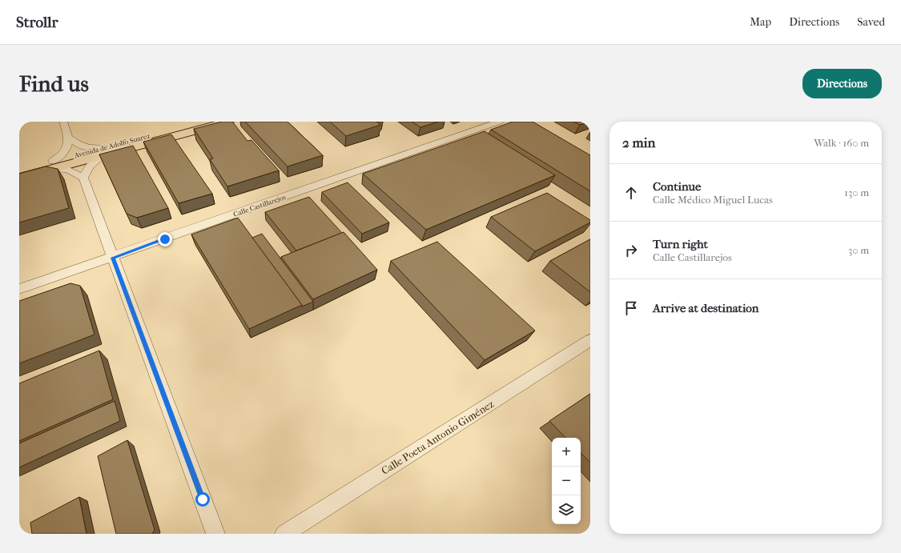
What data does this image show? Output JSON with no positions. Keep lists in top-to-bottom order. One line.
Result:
{"streets":{"main road":["Avenida de Adolfo Suarez"],"street":["Calle Castillarejos","Calle Poeta Antonio Giménez"]},"page":{"header":"Strollr","nav":["Map","Directions","Saved"],"buttons":"Directions","title":"Find us","heading":["2 min","Walk · 160 m"],"list":[["Continue","Calle Médico Miguel Lucas","130 m"],["Turn right","Calle Castillarejos","30 m"],"Arrive at destination"],"map_buttons":["+","−"]}}
